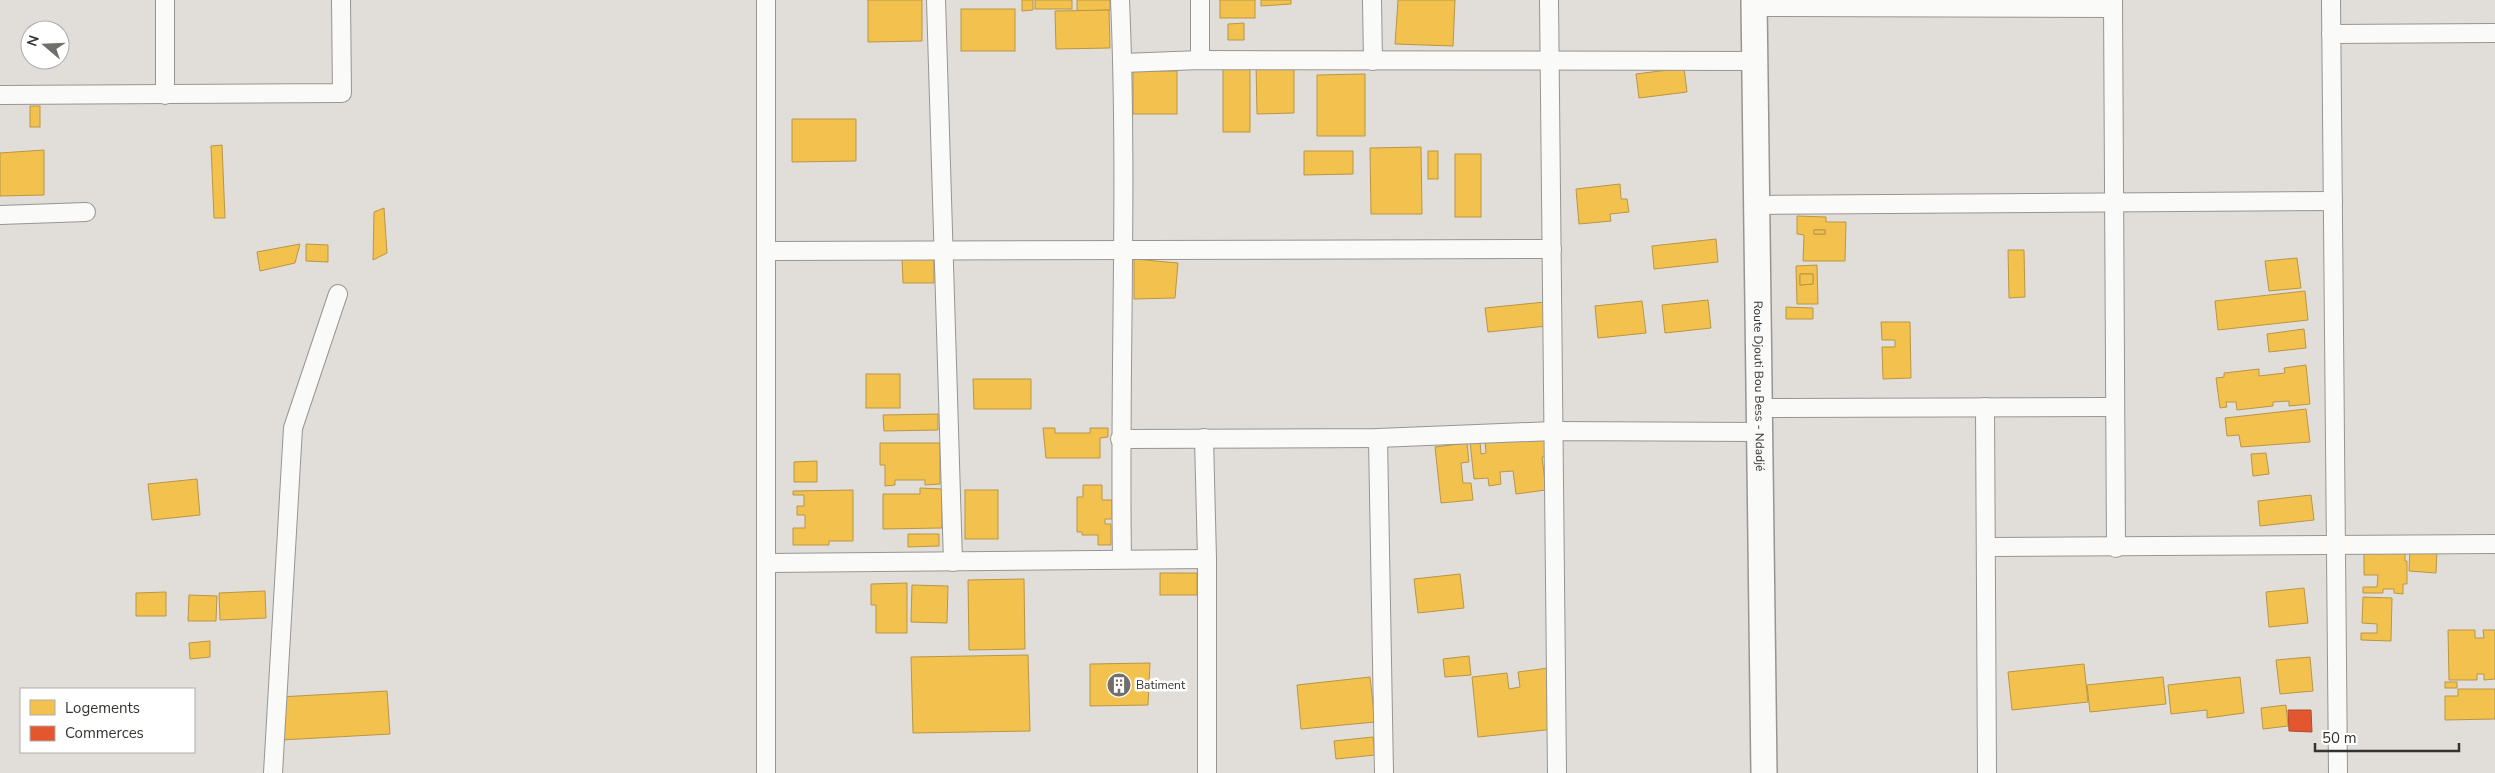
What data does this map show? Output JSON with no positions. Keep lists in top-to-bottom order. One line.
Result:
{"streets":{"main road":["Route Djouti Bou Bess - Ndadjé"]},"places":{"building":["Batiment"]},"legend":["Logements","Commerces"],"scale_bar":"50 m","north":"left"}
